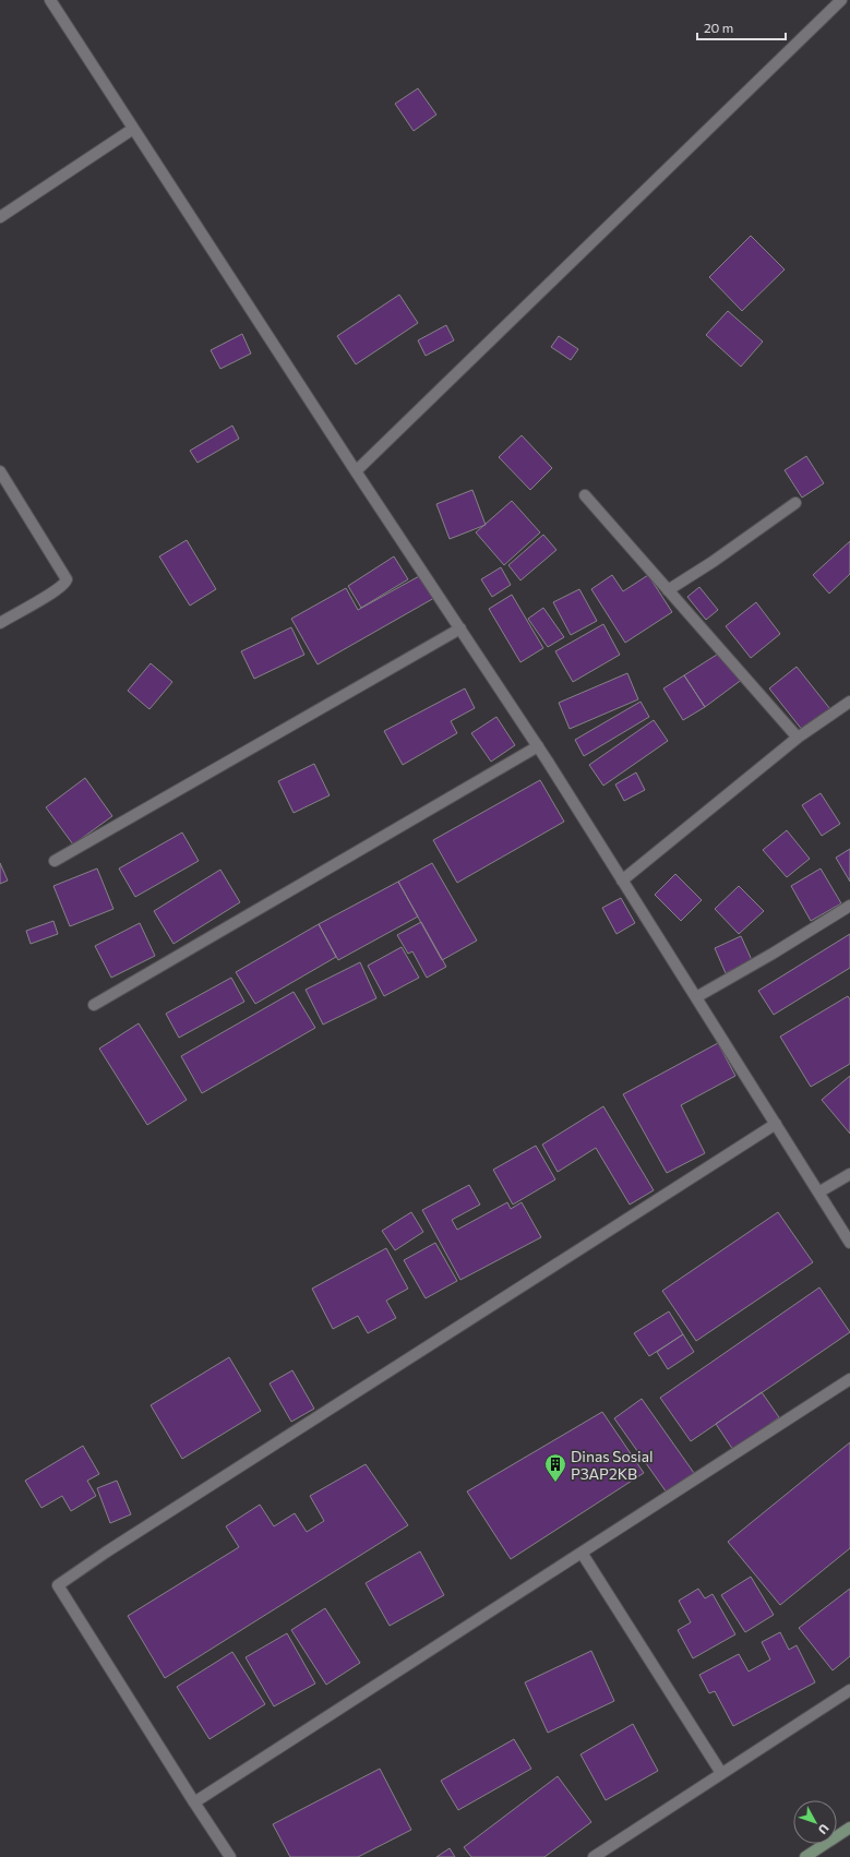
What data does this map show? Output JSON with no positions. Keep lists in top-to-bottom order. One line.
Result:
{"places":{"building":["Dinas Sosial P3AP2KB"]},"scale_bar":"20 m","north":"bottom right"}
